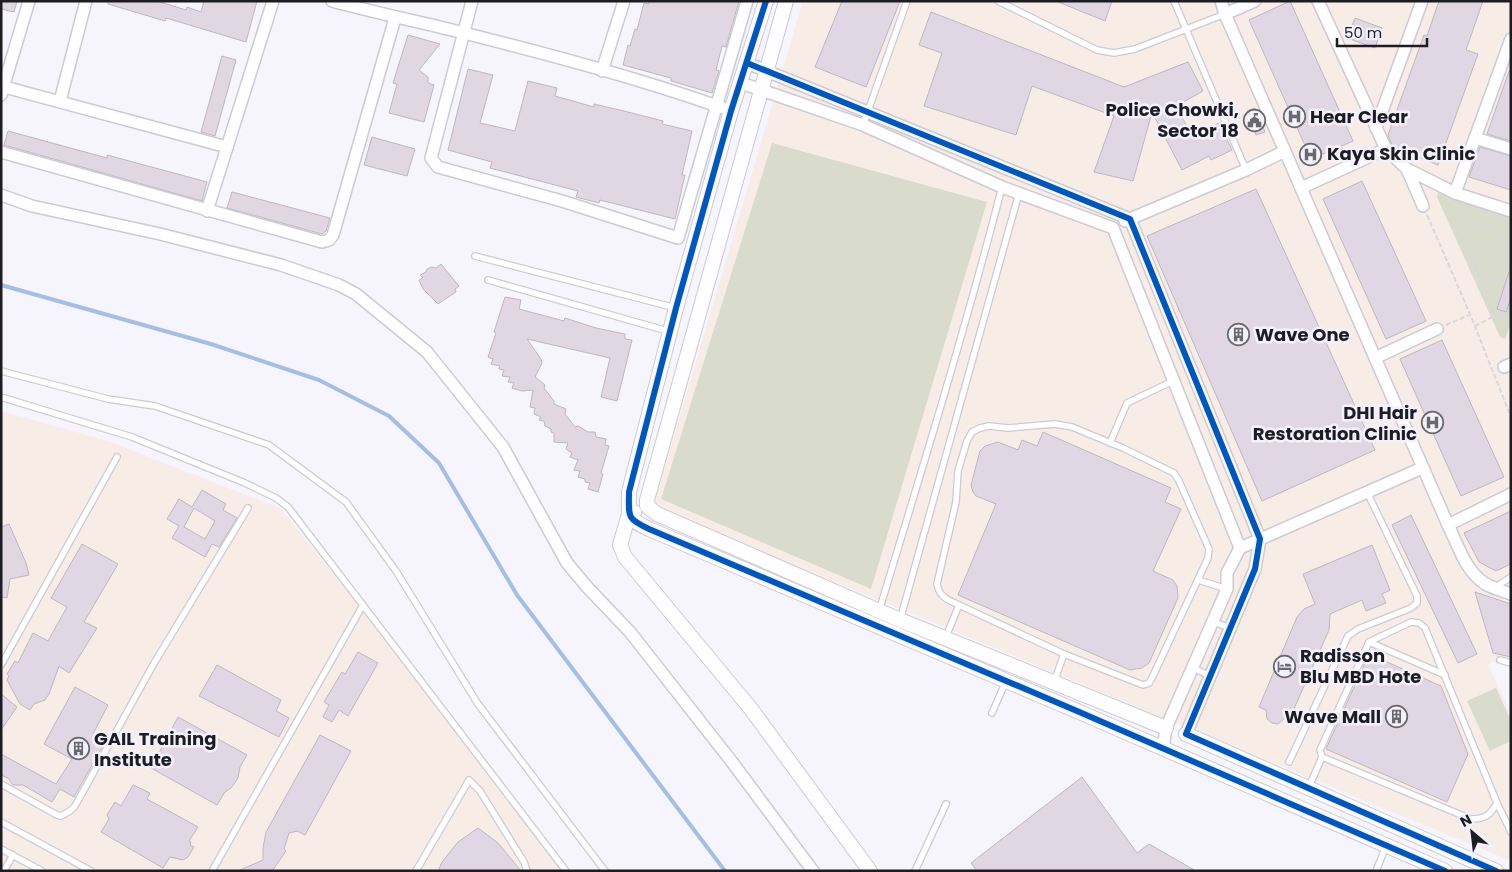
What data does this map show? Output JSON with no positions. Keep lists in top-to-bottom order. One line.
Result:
{"places":{"hospital":["Hear Clear","Kaya Skin Clinic","DHI Hair Restoration Clinic"],"public building":["Police Chowki, Sector 18"],"building":["Wave One","Wave Mall","GAIL Training Institute"],"hotel":["Radisson Blu MBD Hote"]},"scale_bar":"50 m","north":"top left"}
